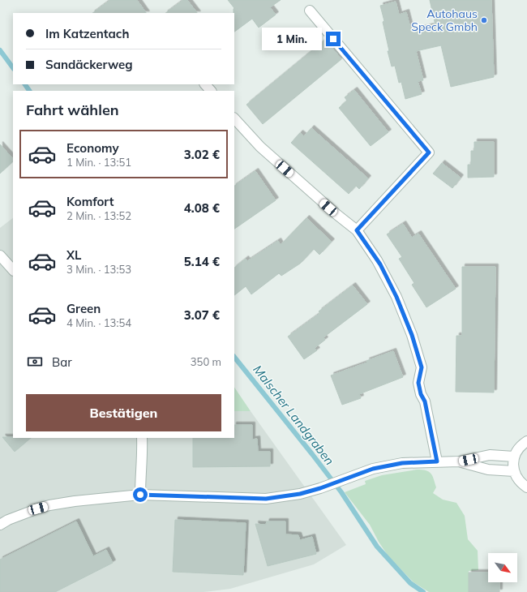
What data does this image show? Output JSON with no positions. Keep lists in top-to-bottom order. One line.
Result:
{"water":["Malscher Landgraben"],"places":["Autohaus Speck Gmbh"],"north":"bottom right","page":{"banner":["Im Katzentach","Sandäckerweg"],"bubble":"1 Min.","heading":"Fahrt wählen","list":[{"name":"Economy","note":"1 Min. · 13:51","value":"3.02 €"},{"name":"Komfort","note":"2 Min. · 13:52","value":"4.08 €"},{"name":"XL","note":"3 Min. · 13:53","value":"5.14 €"},{"name":"Green","note":"4 Min. · 13:54","value":"3.07 €"}],"pay":["Bar","350 m"],"buttons":"Bestätigen"}}
